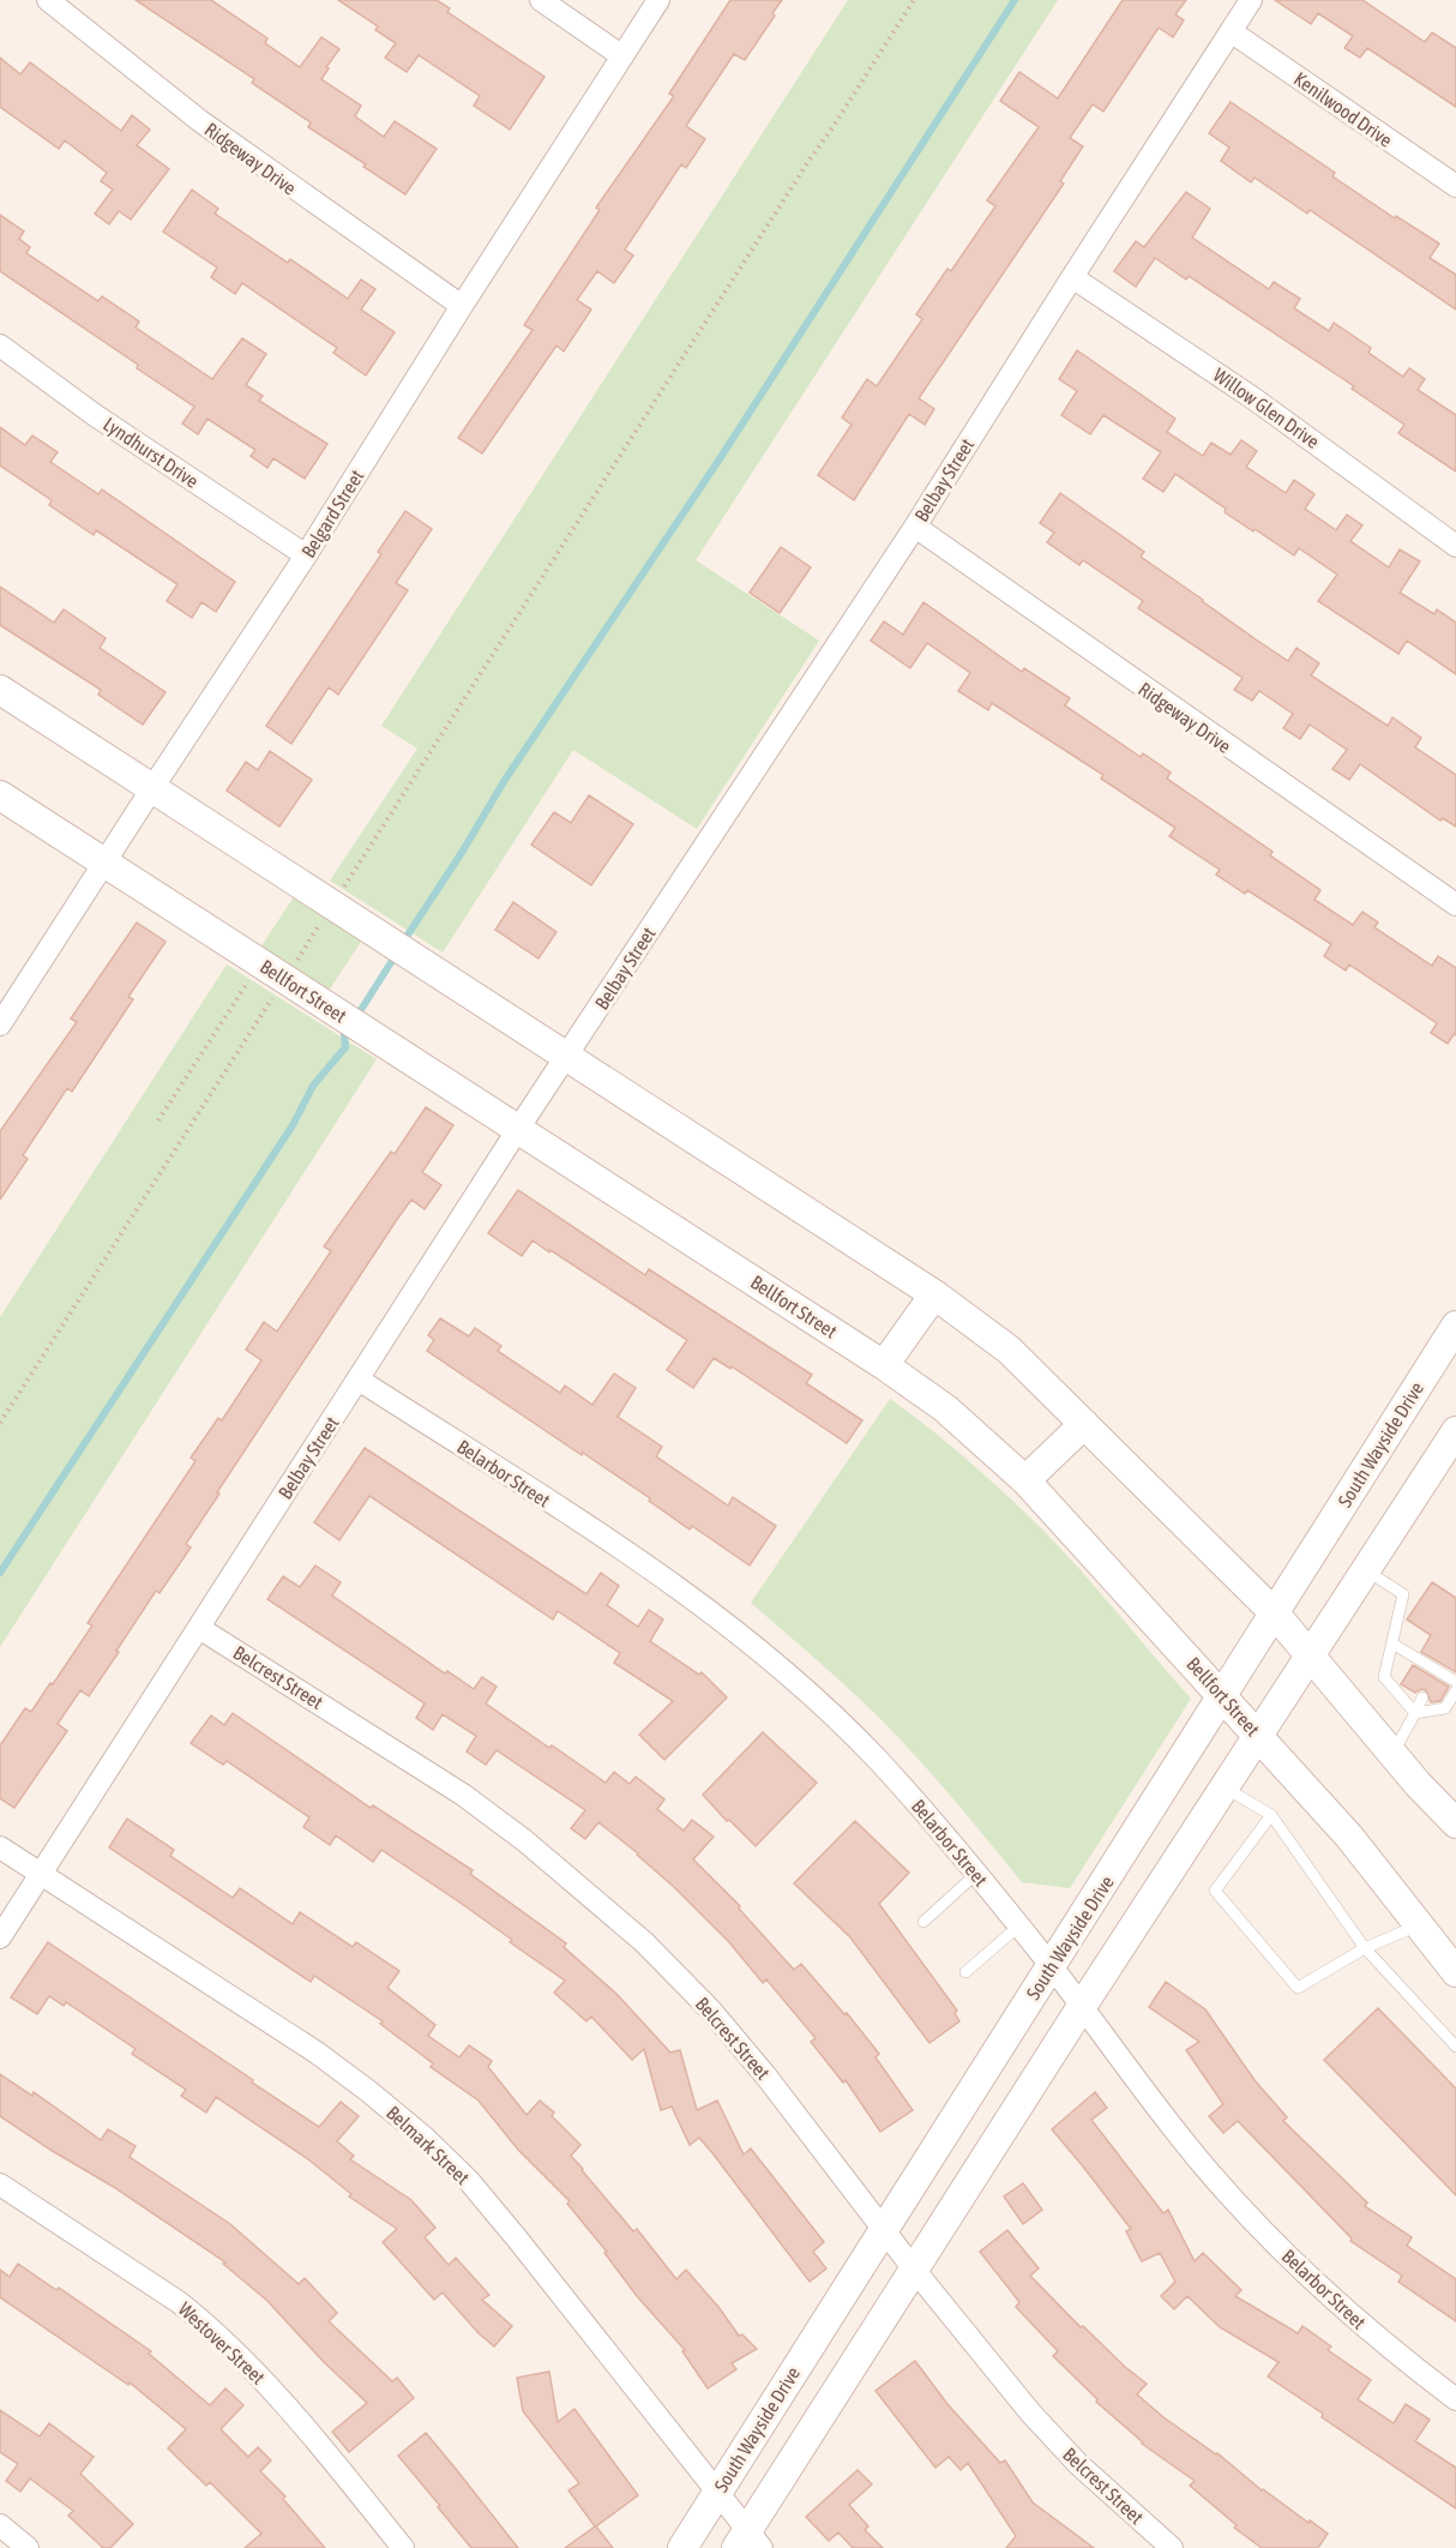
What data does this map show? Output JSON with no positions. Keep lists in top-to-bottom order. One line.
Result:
{"streets":{"main road":["Bellfort Street","South Wayside Drive"],"street":["Kenilwood Drive","Ridgeway Drive","Willow Glen Drive","Lyndhurst Drive","Belbay Street","Belgard Street","Belarbor Street","Belcrest Street","Belmark Street","Westover Street"]},"crossings":[["Kenilwood Drive","Belbay Street"],["Ridgeway Drive","Belbay Street"],["Ridgeway Drive","Belgard Street"],["Willow Glen Drive","Belbay Street"],["Lyndhurst Drive","Belgard Street"],["Belbay Street","Bellfort Street"],["Belbay Street","Belarbor Street"],["Belbay Street","Belcrest Street"],["Belbay Street","Belmark Street"],["Belgard Street","Bellfort Street"],["Bellfort Street","South Wayside Drive"],["South Wayside Drive","Belarbor Street"],["South Wayside Drive","Belcrest Street"],["South Wayside Drive","Belmark Street"]]}
